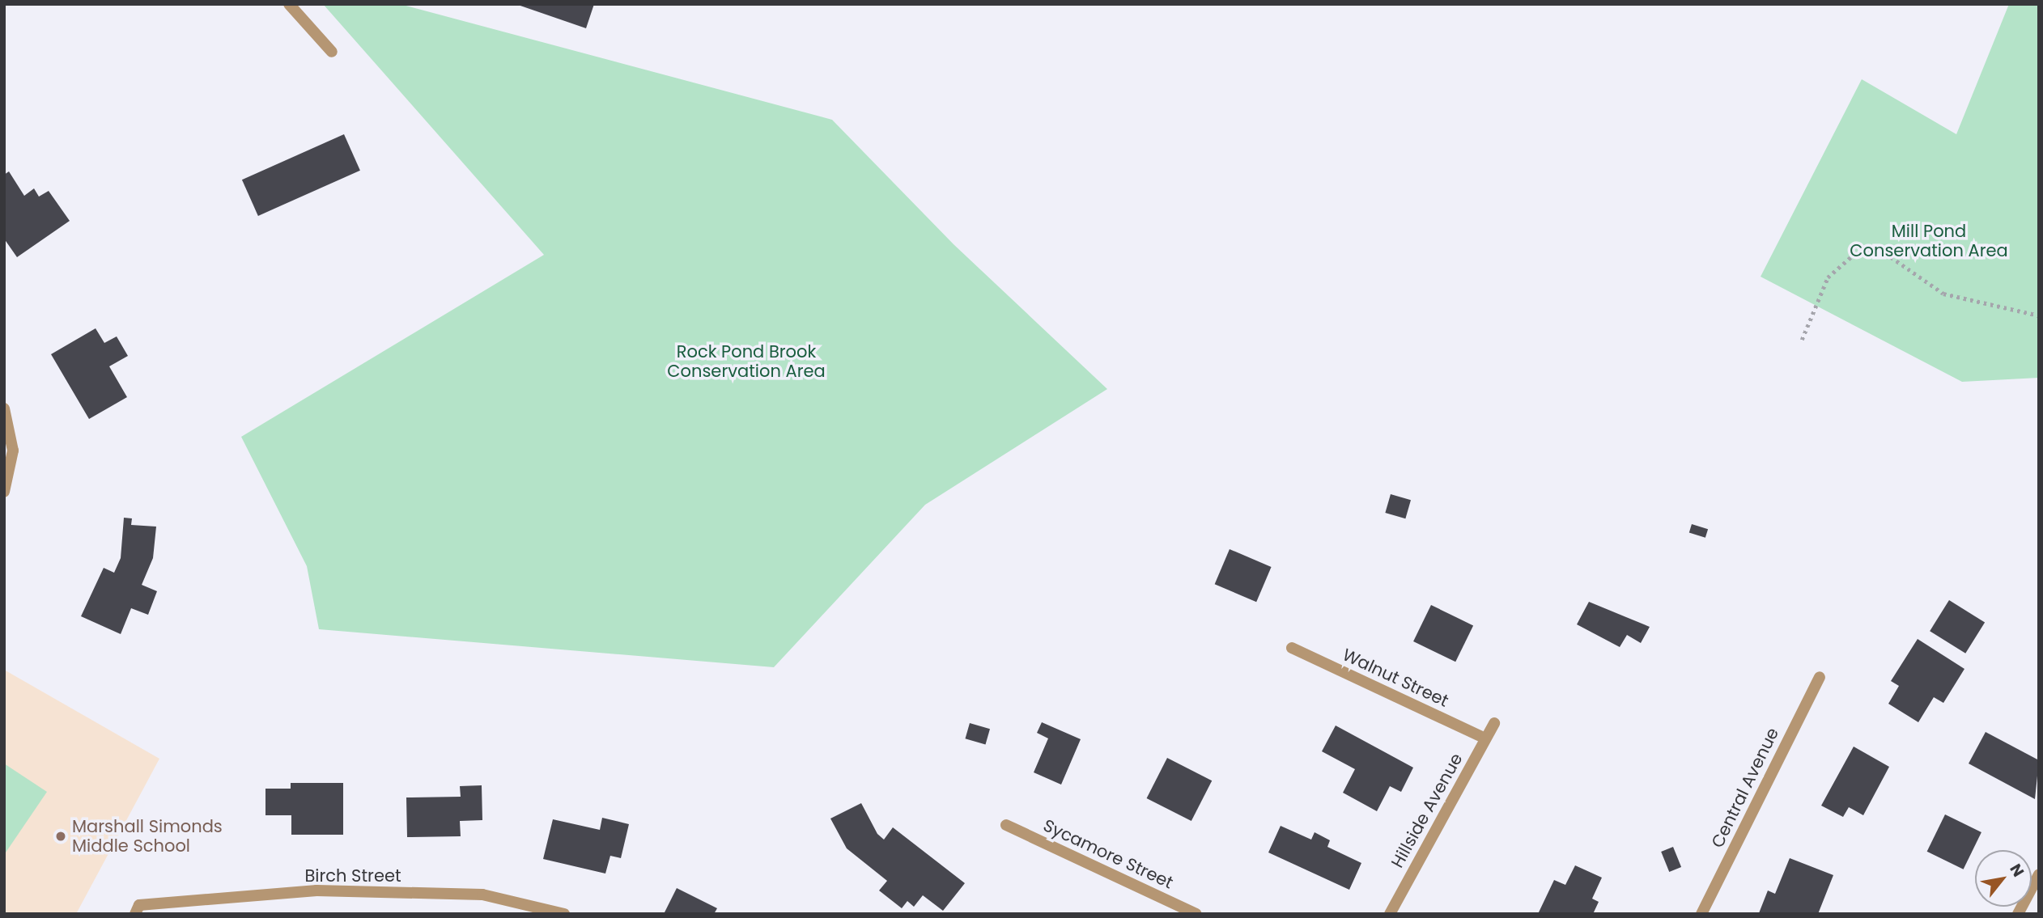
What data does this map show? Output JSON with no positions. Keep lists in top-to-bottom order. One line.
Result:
{"streets":{"street":["Walnut Street","Central Avenue","Hillside Avenue","Sycamore Street","Birch Street"]},"crossings":[["Walnut Street","Hillside Avenue"]],"parks":["Mill Pond Conservation Area","Rock Pond Brook Conservation Area"],"places":["Marshall Simonds Middle School"],"north":"top right"}
